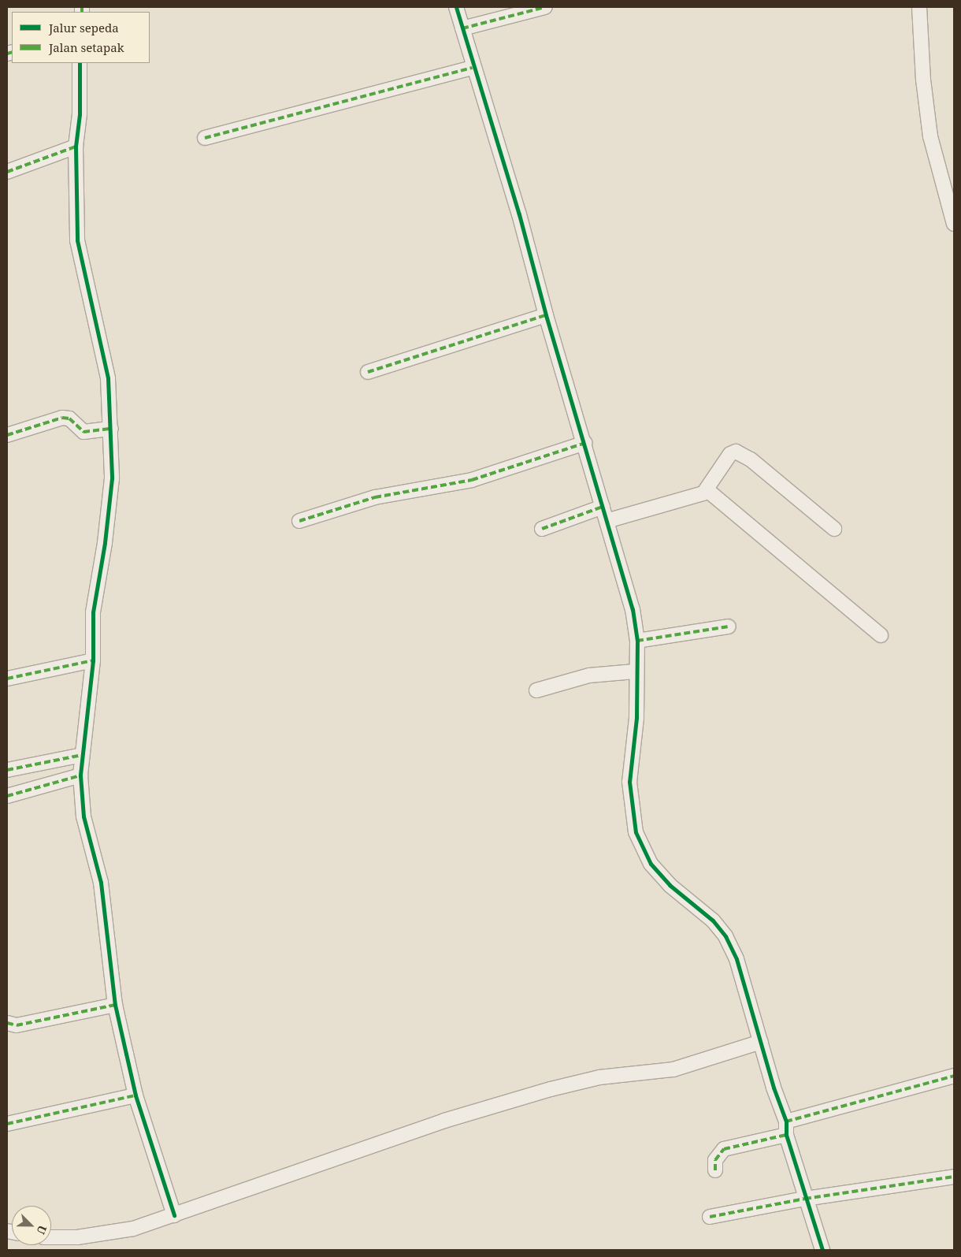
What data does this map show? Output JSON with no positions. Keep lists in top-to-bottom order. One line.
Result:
{"legend":["Jalur sepeda","Jalan setapak"],"north":"bottom right"}
